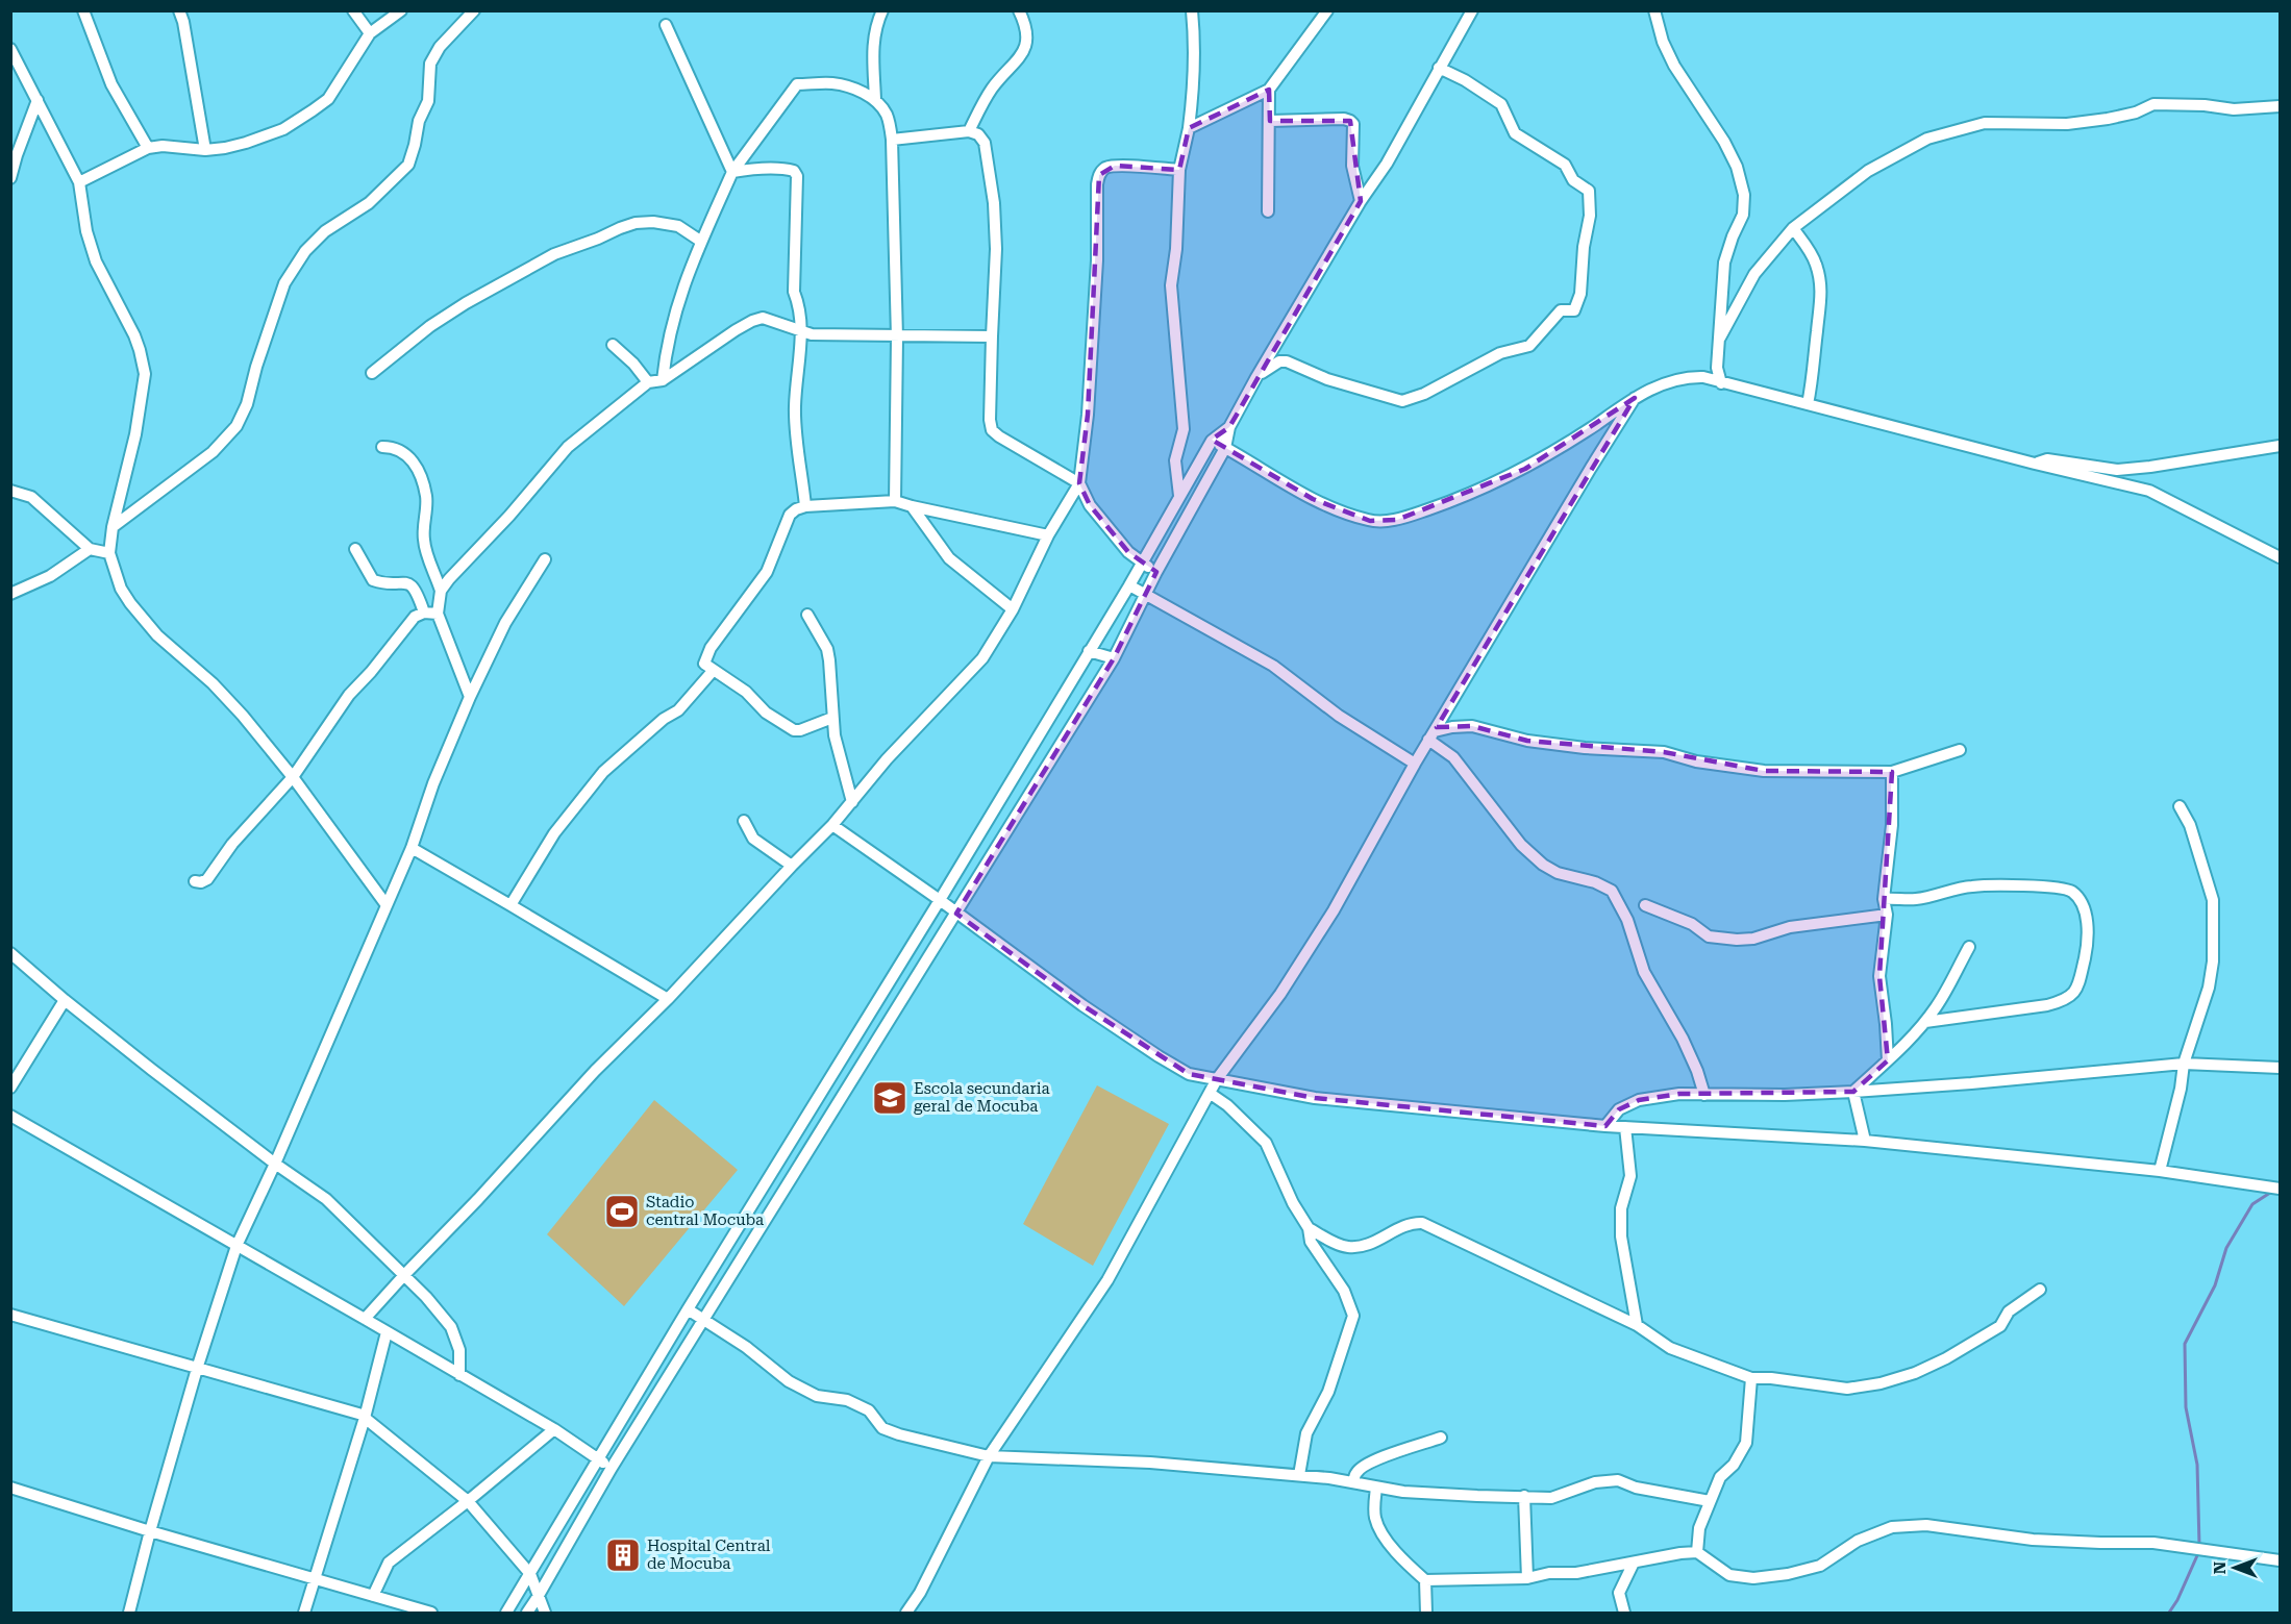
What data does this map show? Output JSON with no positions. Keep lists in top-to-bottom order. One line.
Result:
{"places":{"school or university":["Escola secundaria geral de Mocuba"],"sports":["Stadio central Mocuba"],"building":["Hospital Central de Mocuba"]},"north":"left"}
